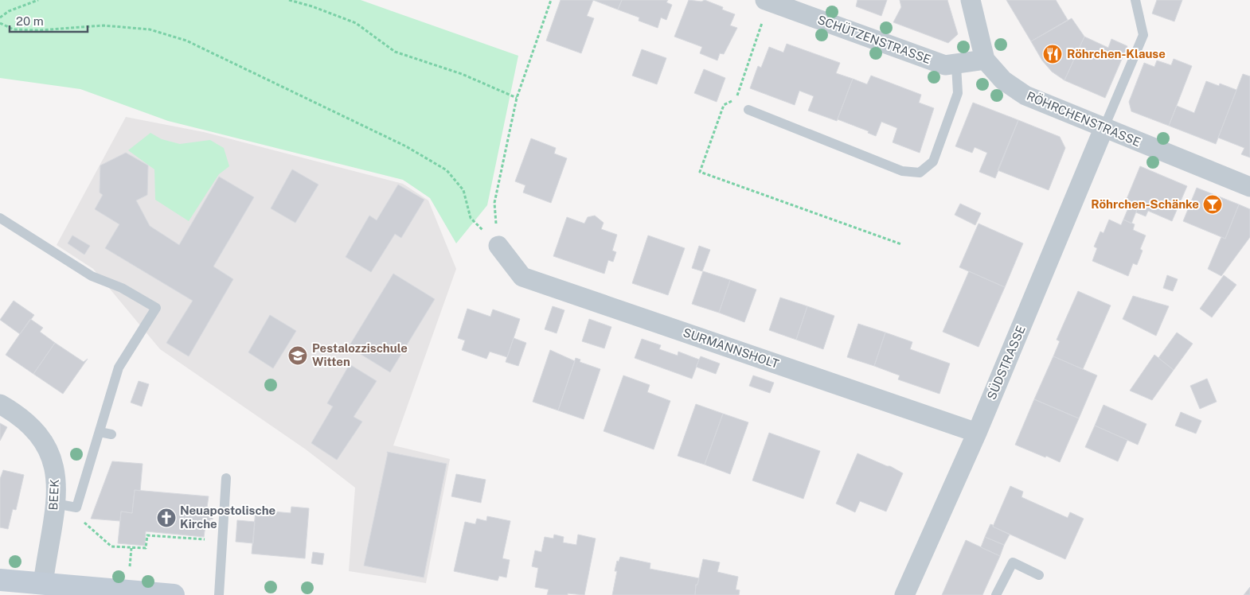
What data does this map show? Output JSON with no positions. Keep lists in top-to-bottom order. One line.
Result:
{"streets":{"street":["SCHÜTZENSTRASSE","RÖHRCHENSTRASSE","SURMANNSHOLT","SÜDSTRASSE","BEEK"]},"crossings":[["SCHÜTZENSTRASSE","RÖHRCHENSTRASSE"],["RÖHRCHENSTRASSE","SÜDSTRASSE"],["SURMANNSHOLT","SÜDSTRASSE"]],"places":{"restaurant":["Röhrchen-Klause"],"bar":["Röhrchen-Schänke"],"school or university":["Pestalozzischule Witten"],"church":["Neuapostolische Kirche"]},"scale_bar":"20 m"}
